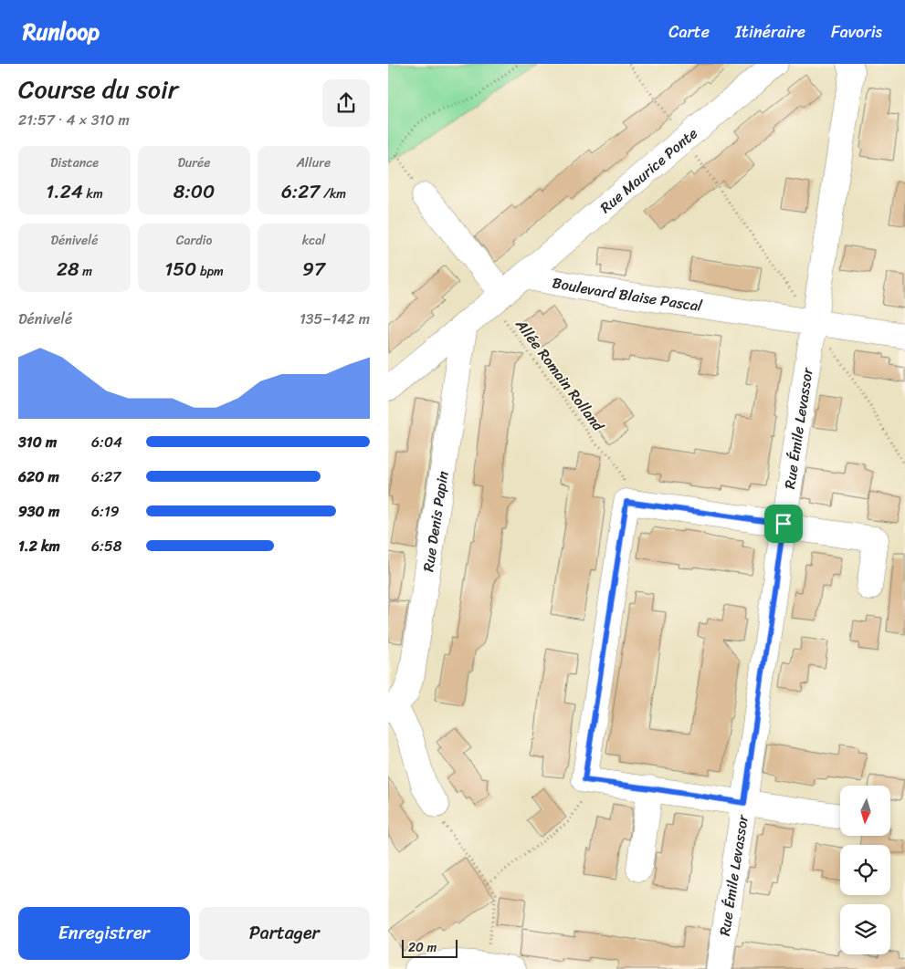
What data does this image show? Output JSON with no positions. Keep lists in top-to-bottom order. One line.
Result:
{"streets":{"street":["Rue Maurice Ponte","Boulevard Blaise Pascal","Rue Émile Levassor","Rue Denis Papin"],"path":["Allée Romain Rolland"]},"crossings":[["Rue Maurice Ponte","Boulevard Blaise Pascal"],["Boulevard Blaise Pascal","Rue Émile Levassor"]],"scale_bar":"20 m","north":"bottom","page":{"header":"Runloop","nav":["Carte","Itinéraire","Favoris"],"heading":["Course du soir","21:57 · 4 × 310 m"],"stats":[["Distance","1.24 km"],["Durée","8:00"],["Allure","6:27 /km"],["Dénivelé","28 m"],["Cardio","150 bpm"],["kcal","97"]],"chart":["Dénivelé","135–142 m"],"list":[{"name":"310 m","note":"6:04"},{"name":"620 m","note":"6:27"},{"name":"930 m","note":"6:19"},{"name":"1.2 km","note":"6:58"}],"buttons":["Enregistrer","Partager"],"scale":"20 m"}}
